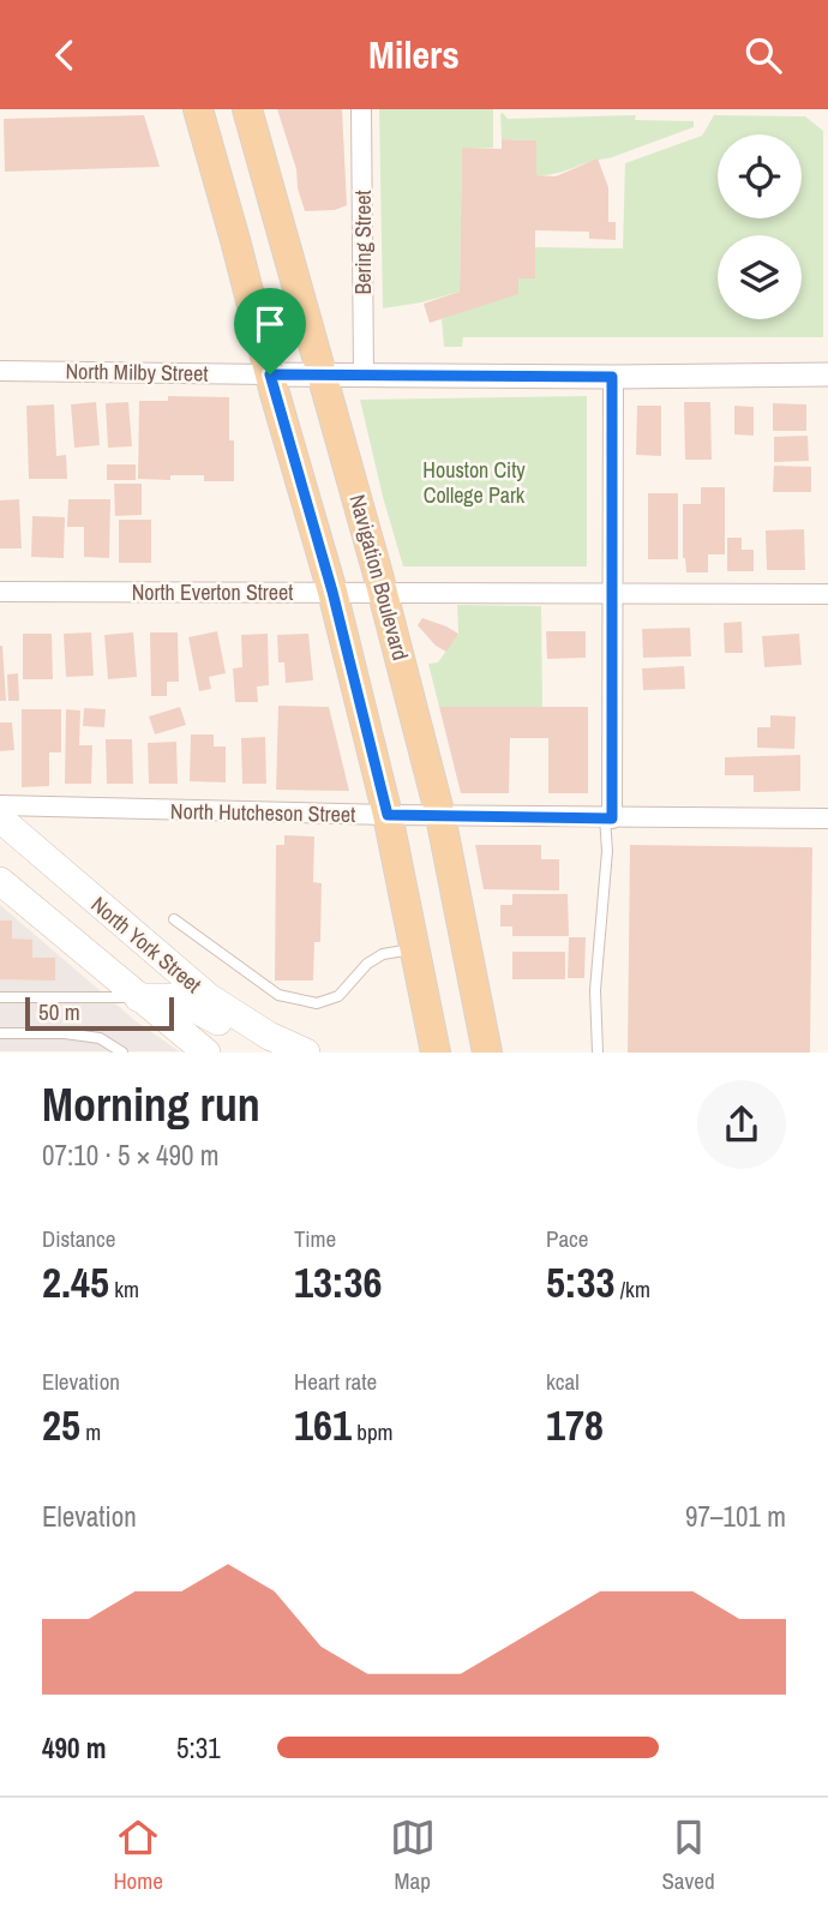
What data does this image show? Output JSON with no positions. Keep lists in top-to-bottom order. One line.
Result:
{"streets":{"main road":["Navigation Boulevard","North York Street"],"street":["Bering Street","North Milby Street","North Everton Street","North Hutcheson Street"]},"crossings":[["Bering Street","North Milby Street"],["North Milby Street","Navigation Boulevard"],["Navigation Boulevard","North Everton Street"],["Navigation Boulevard","North Hutcheson Street"]],"parks":["Houston City College Park"],"scale_bar":"50 m","page":{"header":"Milers","scale":"50 m","heading":["Morning run","07:10 · 5 × 490 m"],"stats":[["Distance","2.45 km"],["Time","13:36"],["Pace","5:33 /km"],["Elevation","25 m"],["Heart rate","161 bpm"],["kcal","178"]],"chart":["Elevation","97–101 m"],"list":[{"name":"490 m","note":"5:31"}],"tabs":["Home","Map","Saved"]}}
